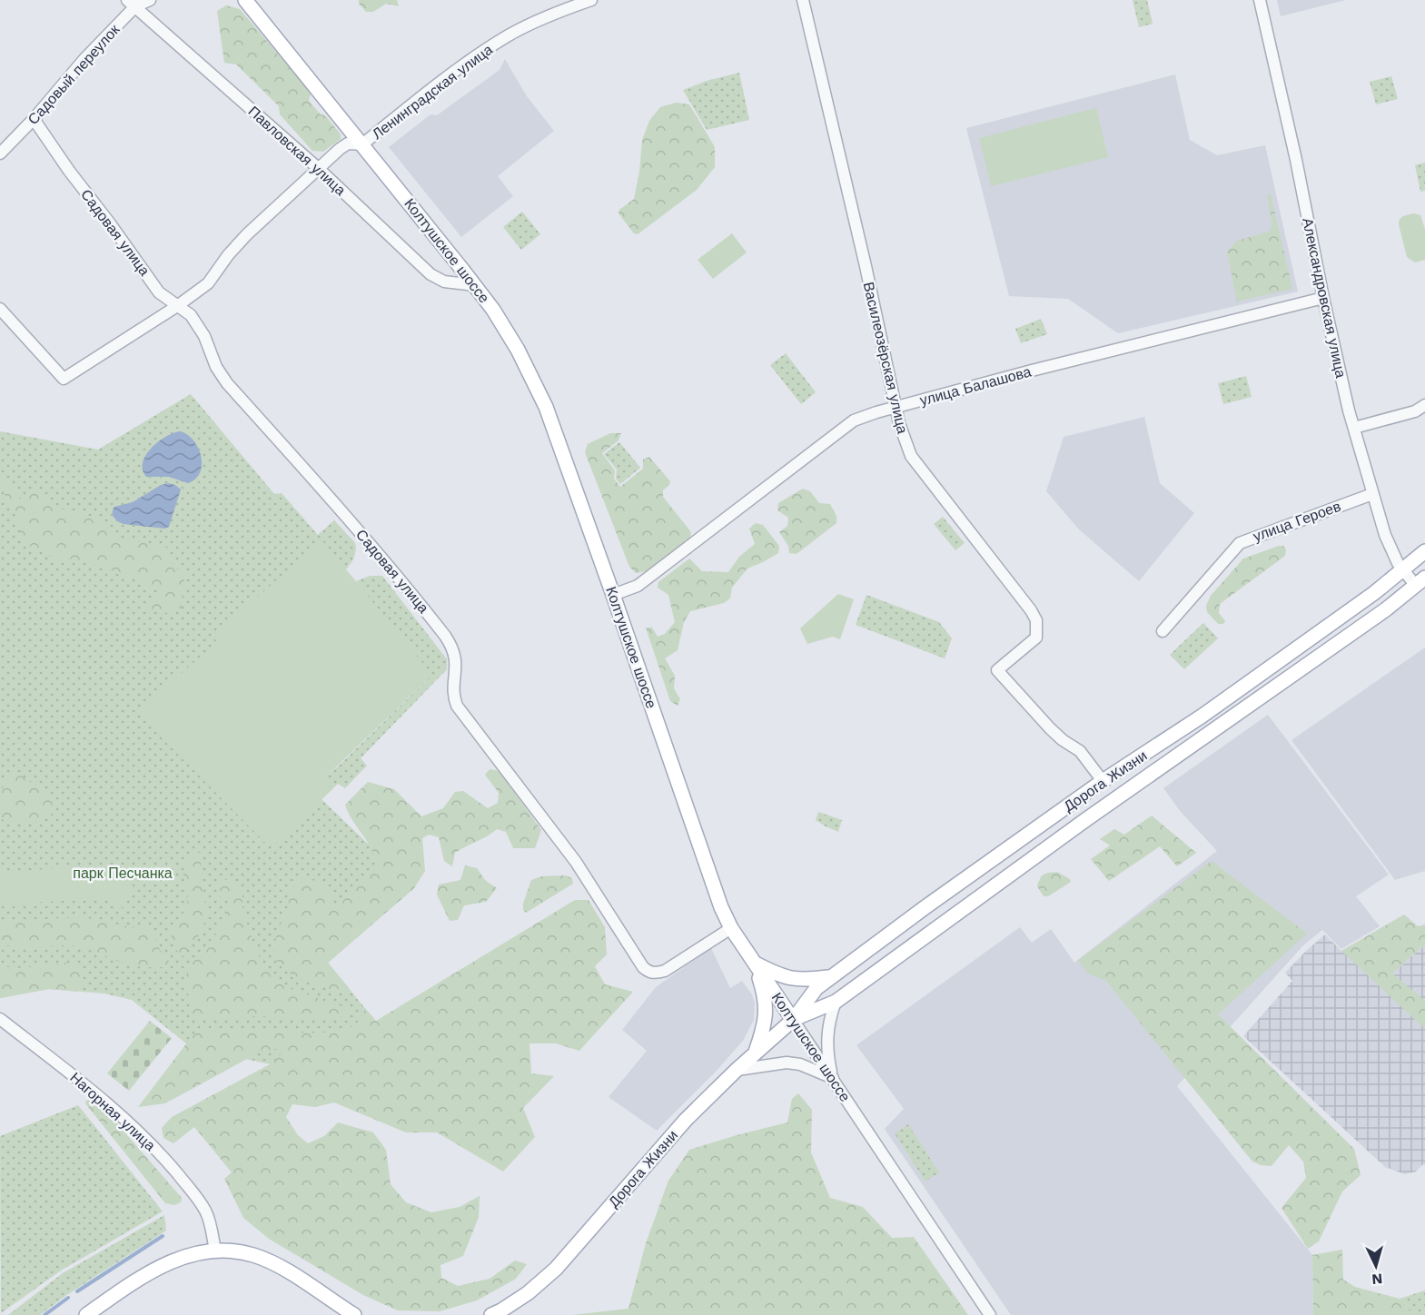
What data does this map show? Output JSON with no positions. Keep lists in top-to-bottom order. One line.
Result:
{"streets":{"main road":["Колтушское шоссе","Дорога Жизни"],"street":["Садовый переулок","Ленинградская улица","Павловская улица","Садовая улица","Александровская улица","Василеозёрская улица","улица Балашова","улица Героев","Нагорная улица"]},"crossings":[["Садовый переулок","Павловская улица"],["Садовый переулок","Садовая улица"],["Ленинградская улица","Колтушское шоссе"],["Павловская улица","Колтушское шоссе"],["Садовая улица","Колтушское шоссе"],["Колтушское шоссе","улица Балашова"],["Колтушское шоссе","Дорога Жизни"],["Александровская улица","улица Балашова"],["Александровская улица","улица Героев"],["Александровская улица","Дорога Жизни"],["Василеозёрская улица","улица Балашова"],["Василеозёрская улица","Дорога Жизни"]],"parks":["парк Песчанка"],"north":"bottom"}
